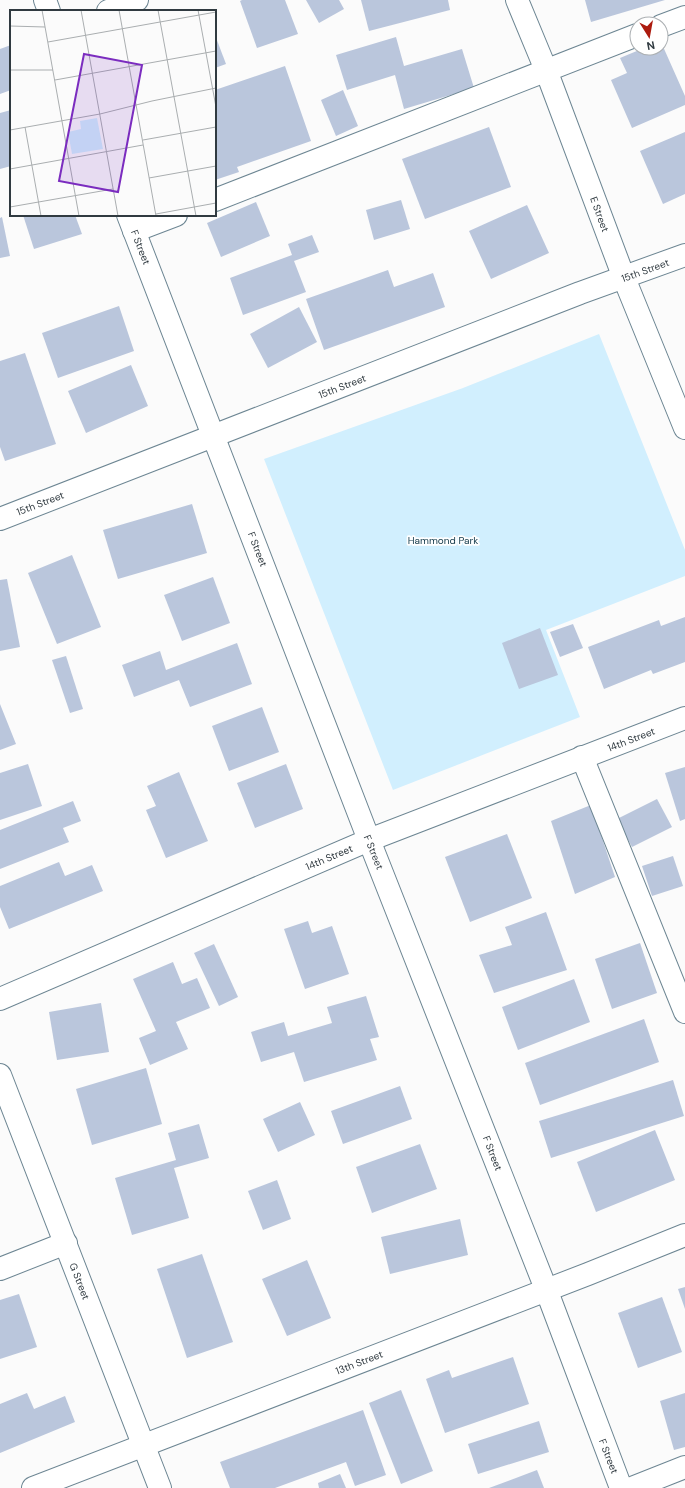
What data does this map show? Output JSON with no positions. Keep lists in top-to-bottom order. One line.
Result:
{"streets":{"street":["E Street","F Street","15th Street","14th Street","G Street","13th Street"]},"crossings":[["E Street","15th Street"],["F Street","15th Street"],["F Street","14th Street"],["F Street","13th Street"],["G Street","13th Street"]],"parks":["Hammond Park"],"north":"bottom"}
